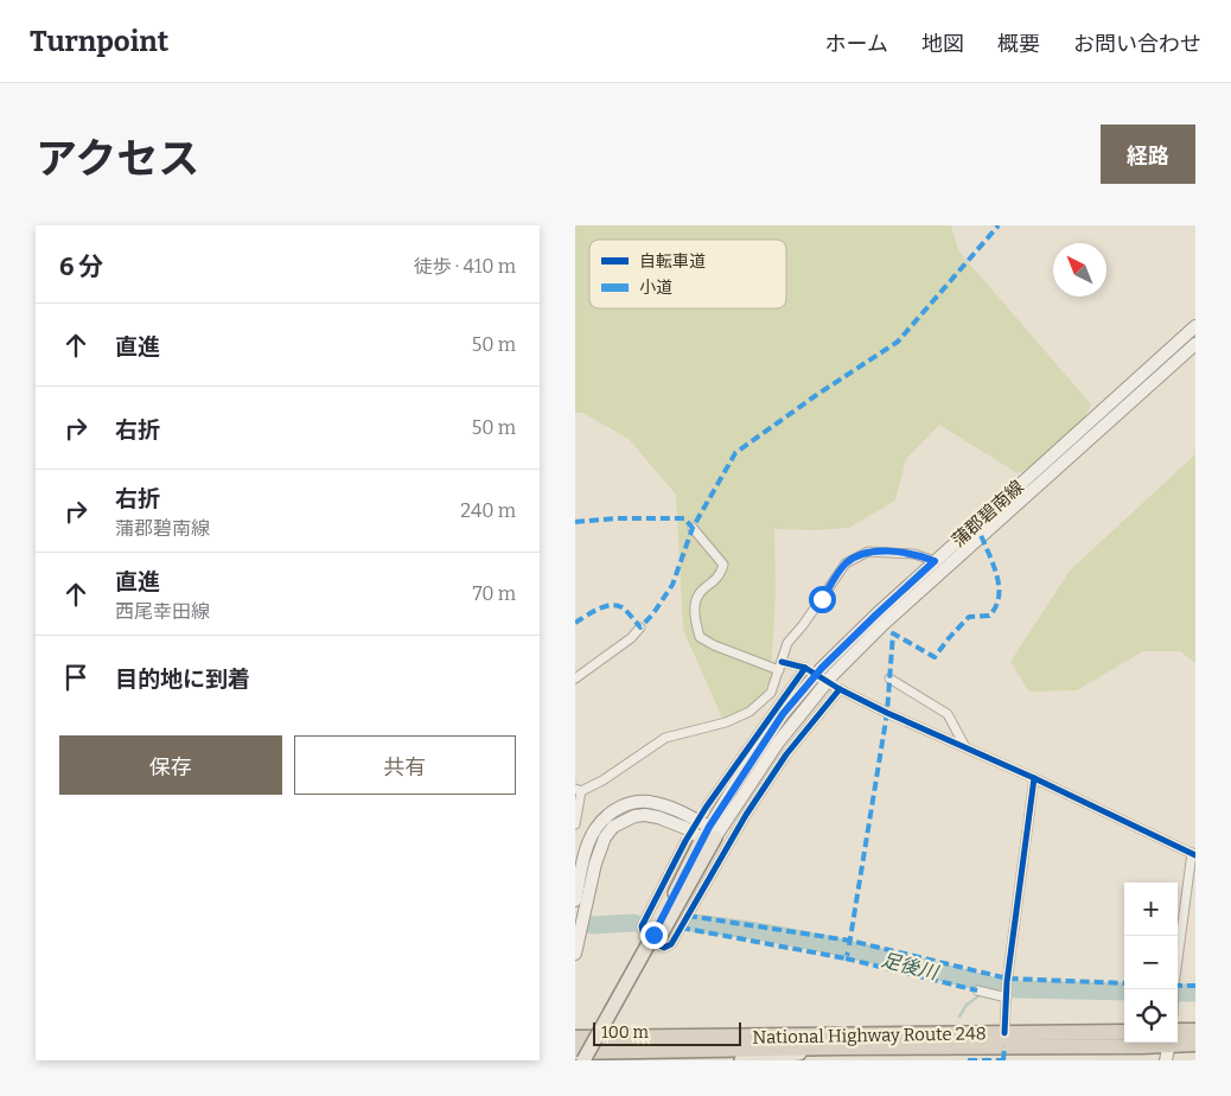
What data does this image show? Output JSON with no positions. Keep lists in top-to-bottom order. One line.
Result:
{"streets":{"highway":["National Highway Route 248"],"main road":["蒲郡碧南線"]},"water":["足後川"],"legend":["自転車道","小道"],"scale_bar":"100 m","north":"top left","page":{"header":"Turnpoint","nav":["ホーム","地図","概要","お問い合わせ"],"title":"アクセス","buttons":["経路",["保存","共有"]],"heading":["6 分","徒歩 · 410 m"],"list":[["直進","50 m"],["右折","50 m"],["右折","蒲郡碧南線","240 m"],["直進","西尾幸田線","70 m"],"目的地に到着"],"map_buttons":["+","−"],"scale":"100 m"}}
